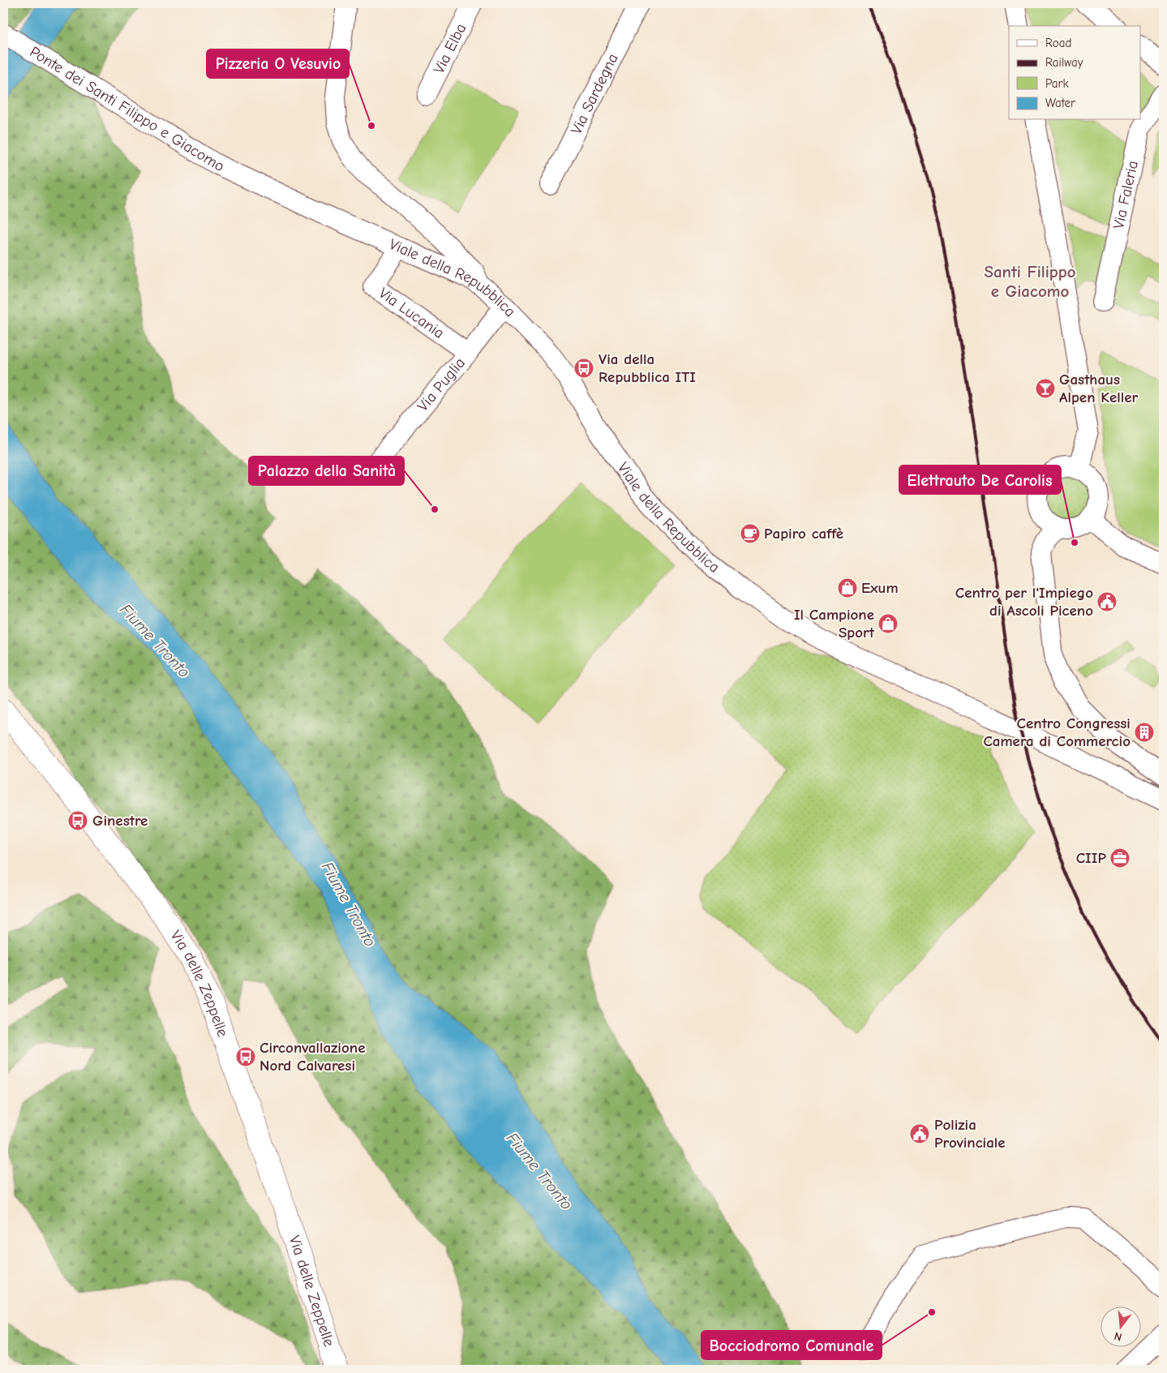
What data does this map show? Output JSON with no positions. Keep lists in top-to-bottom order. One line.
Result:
{"streets":{"main road":["Via delle Zeppelle"],"street":["Via Elba","Via Sardegna","Ponte dei Santi Filippo e Giacomo","Via Faleria","Viale della Repubblica","Via Lucania","Via Puglia"]},"crossings":[["Ponte dei Santi Filippo e Giacomo","Viale della Repubblica"],["Viale della Repubblica","Via Lucania"],["Viale della Repubblica","Via Puglia"],["Via Lucania","Via Puglia"]],"districts":["Santi Filippo e Giacomo"],"water":["Fiume Tronto"],"places":{"other":["Pizzeria O Vesuvio","Palazzo della Sanità","Elettrauto De Carolis","Bocciodromo Comunale"],"bus stop":["Via della Repubblica ITI","Ginestre","Circonvallazione Nord Calvaresi"],"bar":["Gasthaus Alpen Keller"],"cafe":["Papiro caffè"],"shop":["Exum","Il Campione Sport"],"public building":["Centro per l'Impiego di Ascoli Piceno","Polizia Provinciale"],"building":["Centro Congressi Camera di Commercio"],"office":["CIIP"]},"legend":["Road","Railway","Park","Water"],"north":"bottom"}
